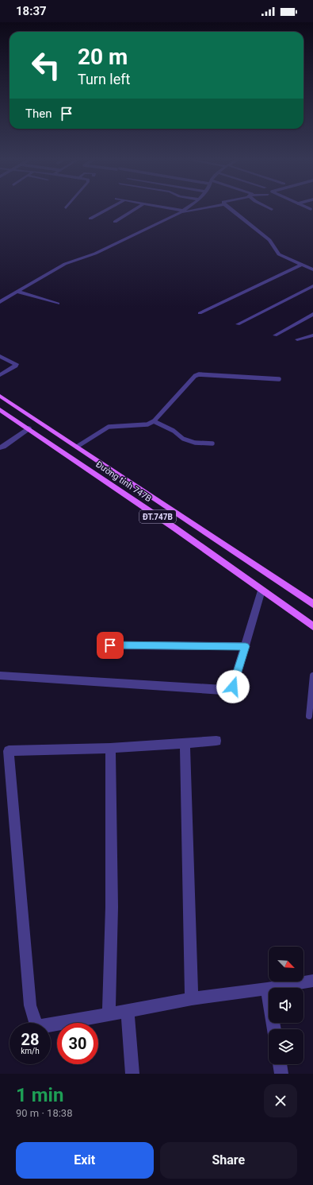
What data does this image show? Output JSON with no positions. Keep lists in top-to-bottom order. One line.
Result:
{"streets":{"main road":["Đường tỉnh 747B","ĐT.747B"]},"north":"bottom right","page":{"status":"18:37","turn":["20 m","Turn left"],"then":"Then","speed":"28 km/h","limit":"30","heading":["1 min","90 m · 18:38"],"buttons":["Exit","Share"]}}
